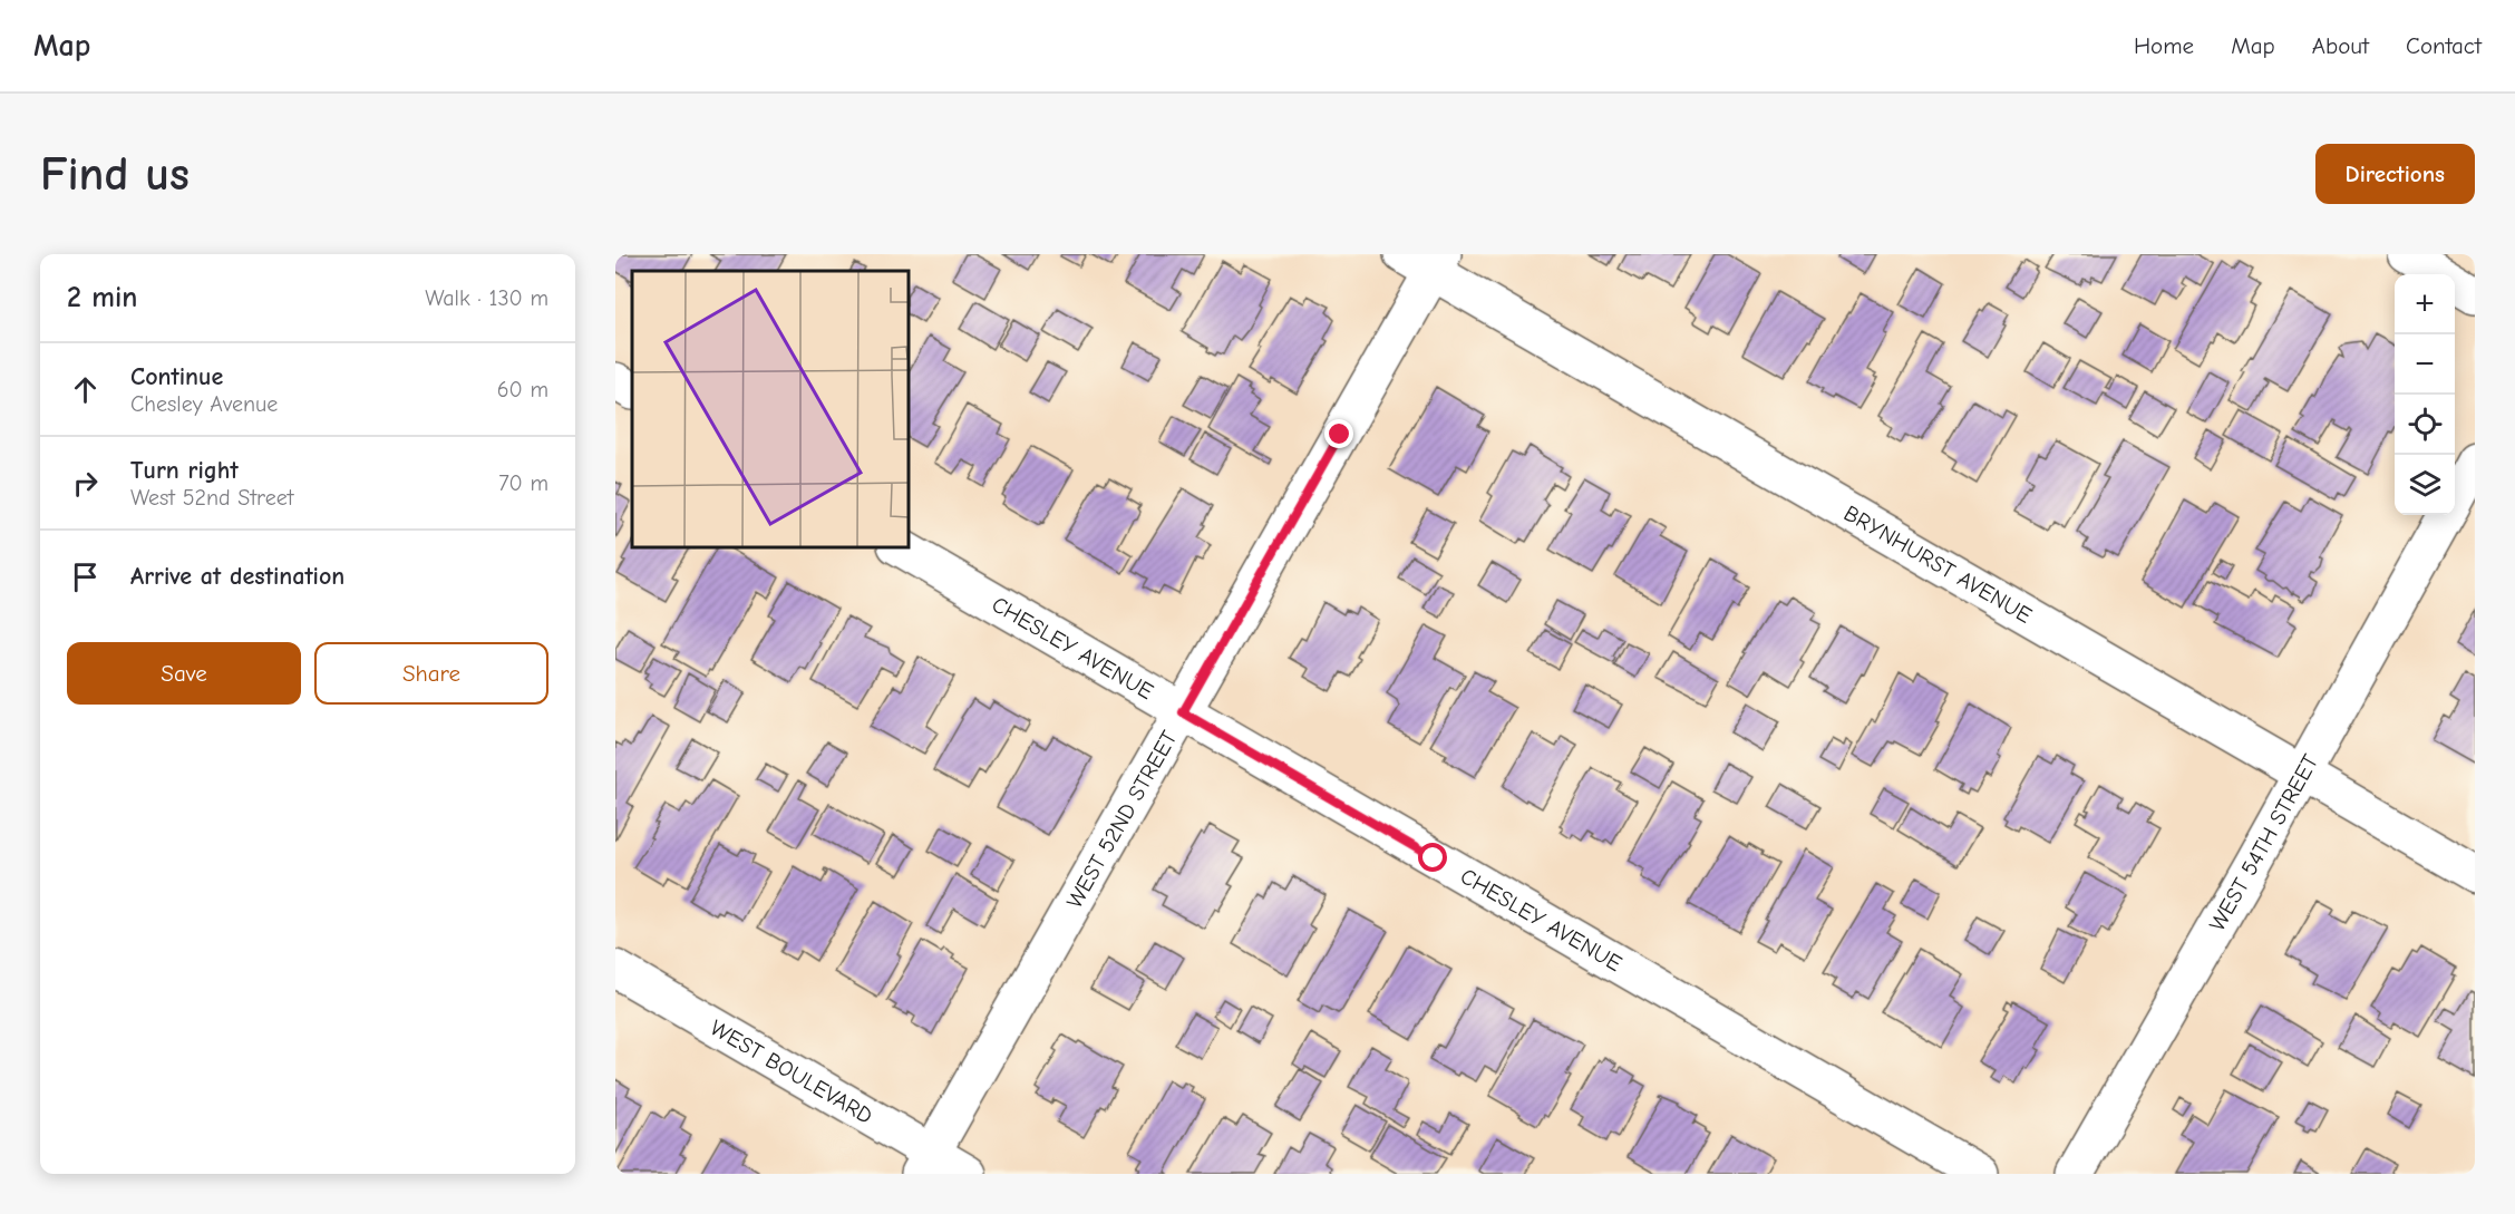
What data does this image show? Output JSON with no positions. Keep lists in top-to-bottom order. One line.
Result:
{"streets":{"street":["BRYNHURST AVENUE","CHESLEY AVENUE","WEST 52ND STREET","WEST 54TH STREET","WEST BOULEVARD"]},"crossings":[["BRYNHURST AVENUE","WEST 52ND STREET"],["BRYNHURST AVENUE","WEST 54TH STREET"],["CHESLEY AVENUE","WEST 52ND STREET"],["WEST 52ND STREET","WEST BOULEVARD"]],"page":{"header":"Map","nav":["Home","Map","About","Contact"],"buttons":["Directions",["Save","Share"]],"title":"Find us","heading":["2 min","Walk · 130 m"],"map_buttons":["+","−"],"list":[["Continue","Chesley Avenue","60 m"],["Turn right","West 52nd Street","70 m"],"Arrive at destination"]}}
